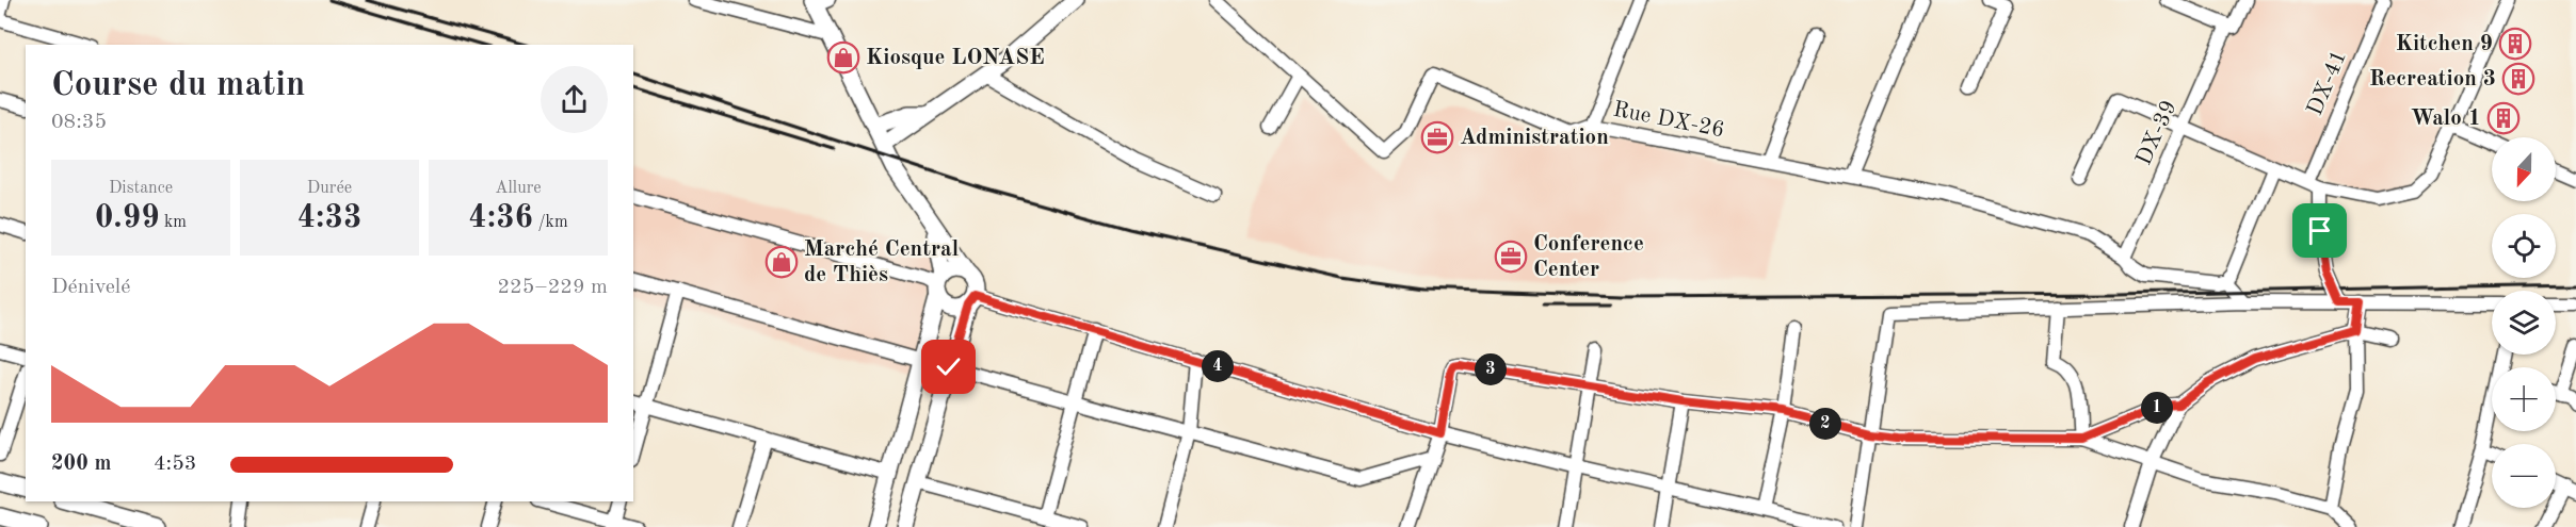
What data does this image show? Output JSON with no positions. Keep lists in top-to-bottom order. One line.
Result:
{"streets":{"street":["DX-41","Rue DX-26","DX-39"]},"crossings":[["Rue DX-26","DX-39"]],"places":{"building":["Kitchen 9","Recreation 3","Walo 1"],"shop":["Kiosque LONASE","Marché Central de Thiès"],"office":["Administration","Conference Center"]},"north":"bottom","page":{"heading":["Course du matin","08:35"],"map_buttons":["+","−"],"stats":[["Distance","0.99 km"],["Durée","4:33"],["Allure","4:36 /km"]],"chart":["Dénivelé","225–229 m"],"pins":["4","3","1","2"],"list":[{"name":"200 m","note":"4:53"}]}}
